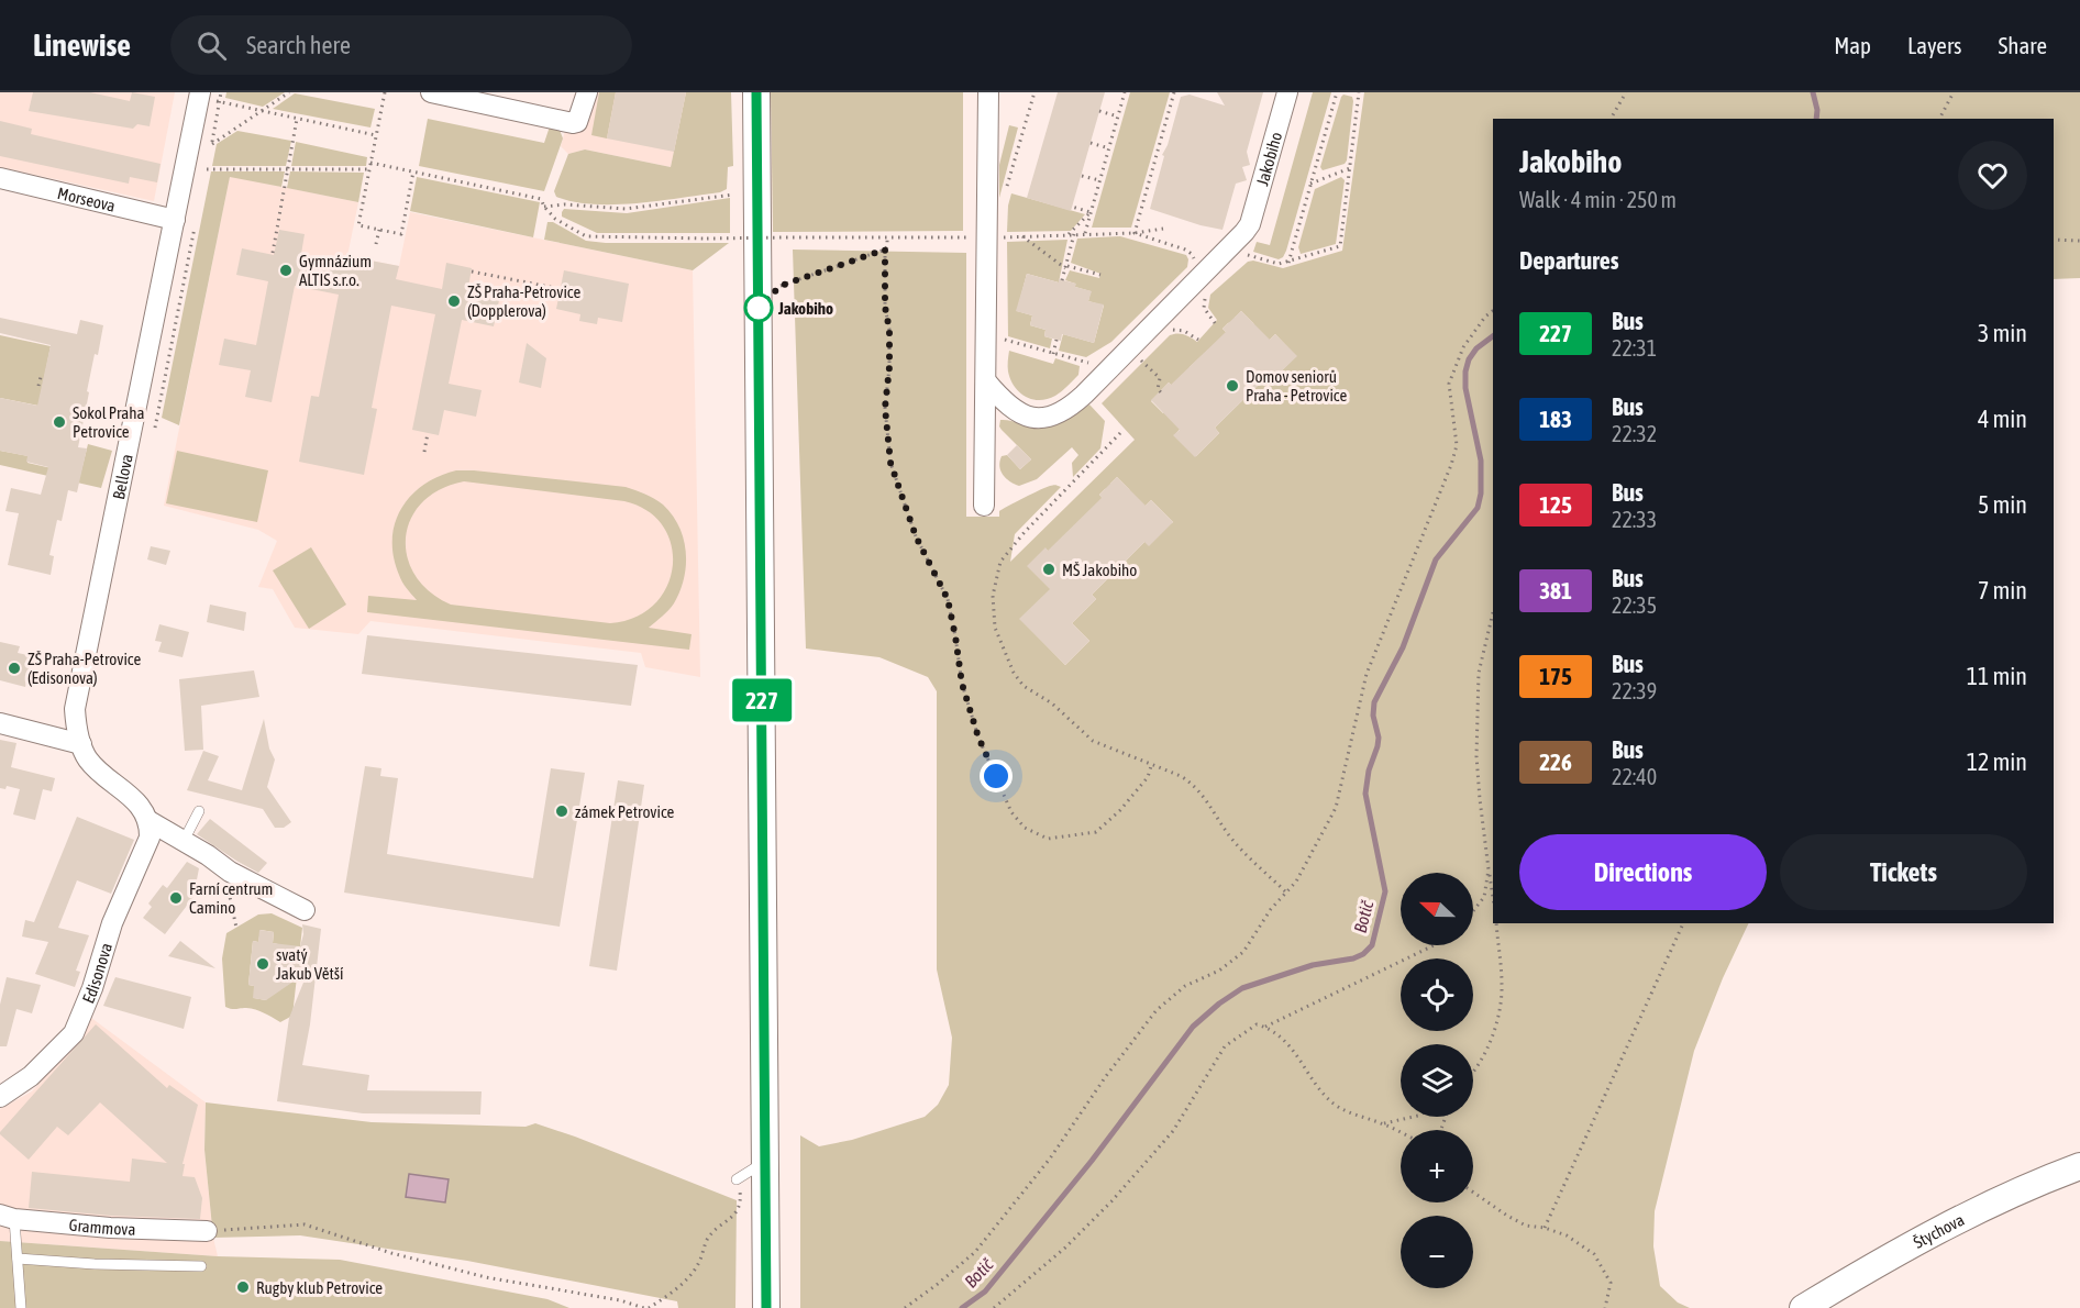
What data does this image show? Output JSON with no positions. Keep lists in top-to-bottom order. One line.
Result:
{"streets":{"main road":["Štychova"],"street":["Jakobiho","Morseova","Bellova","Edisonova","Grammova"]},"crossings":[["Morseova","Bellova"]],"water":["Botič"],"places":["Gymnázium ALTIS s.r.o.","ZŠ Praha-Petrovice (Dopplerova)","Jakobiho","Domov seniorů Praha - Petrovice","Sokol Praha Petrovice","MŠ Jakobiho","ZŠ Praha-Petrovice (Edisonova)","zámek Petrovice","Farní centrum Camino","svatý Jakub Větší","Rugby klub Petrovice"],"lines":["bus line 227"],"north":"left","page":{"header":"Linewise","search":"Search here","nav":["Map","Layers","Share"],"on_map":"227","heading":[["Jakobiho","Walk · 4 min · 250 m"],"Departures"],"list":[{"mark":"227","name":"Bus","note":"22:31","value":"3 min"},{"mark":"183","name":"Bus","note":"22:32","value":"4 min"},{"mark":"125","name":"Bus","note":"22:33","value":"5 min"},{"mark":"381","name":"Bus","note":"22:35","value":"7 min"},{"mark":"175","name":"Bus","note":"22:39","value":"11 min"},{"mark":"226","name":"Bus","note":"22:40","value":"12 min"}],"buttons":["Directions","Tickets"],"map_buttons":["+","−"]}}
